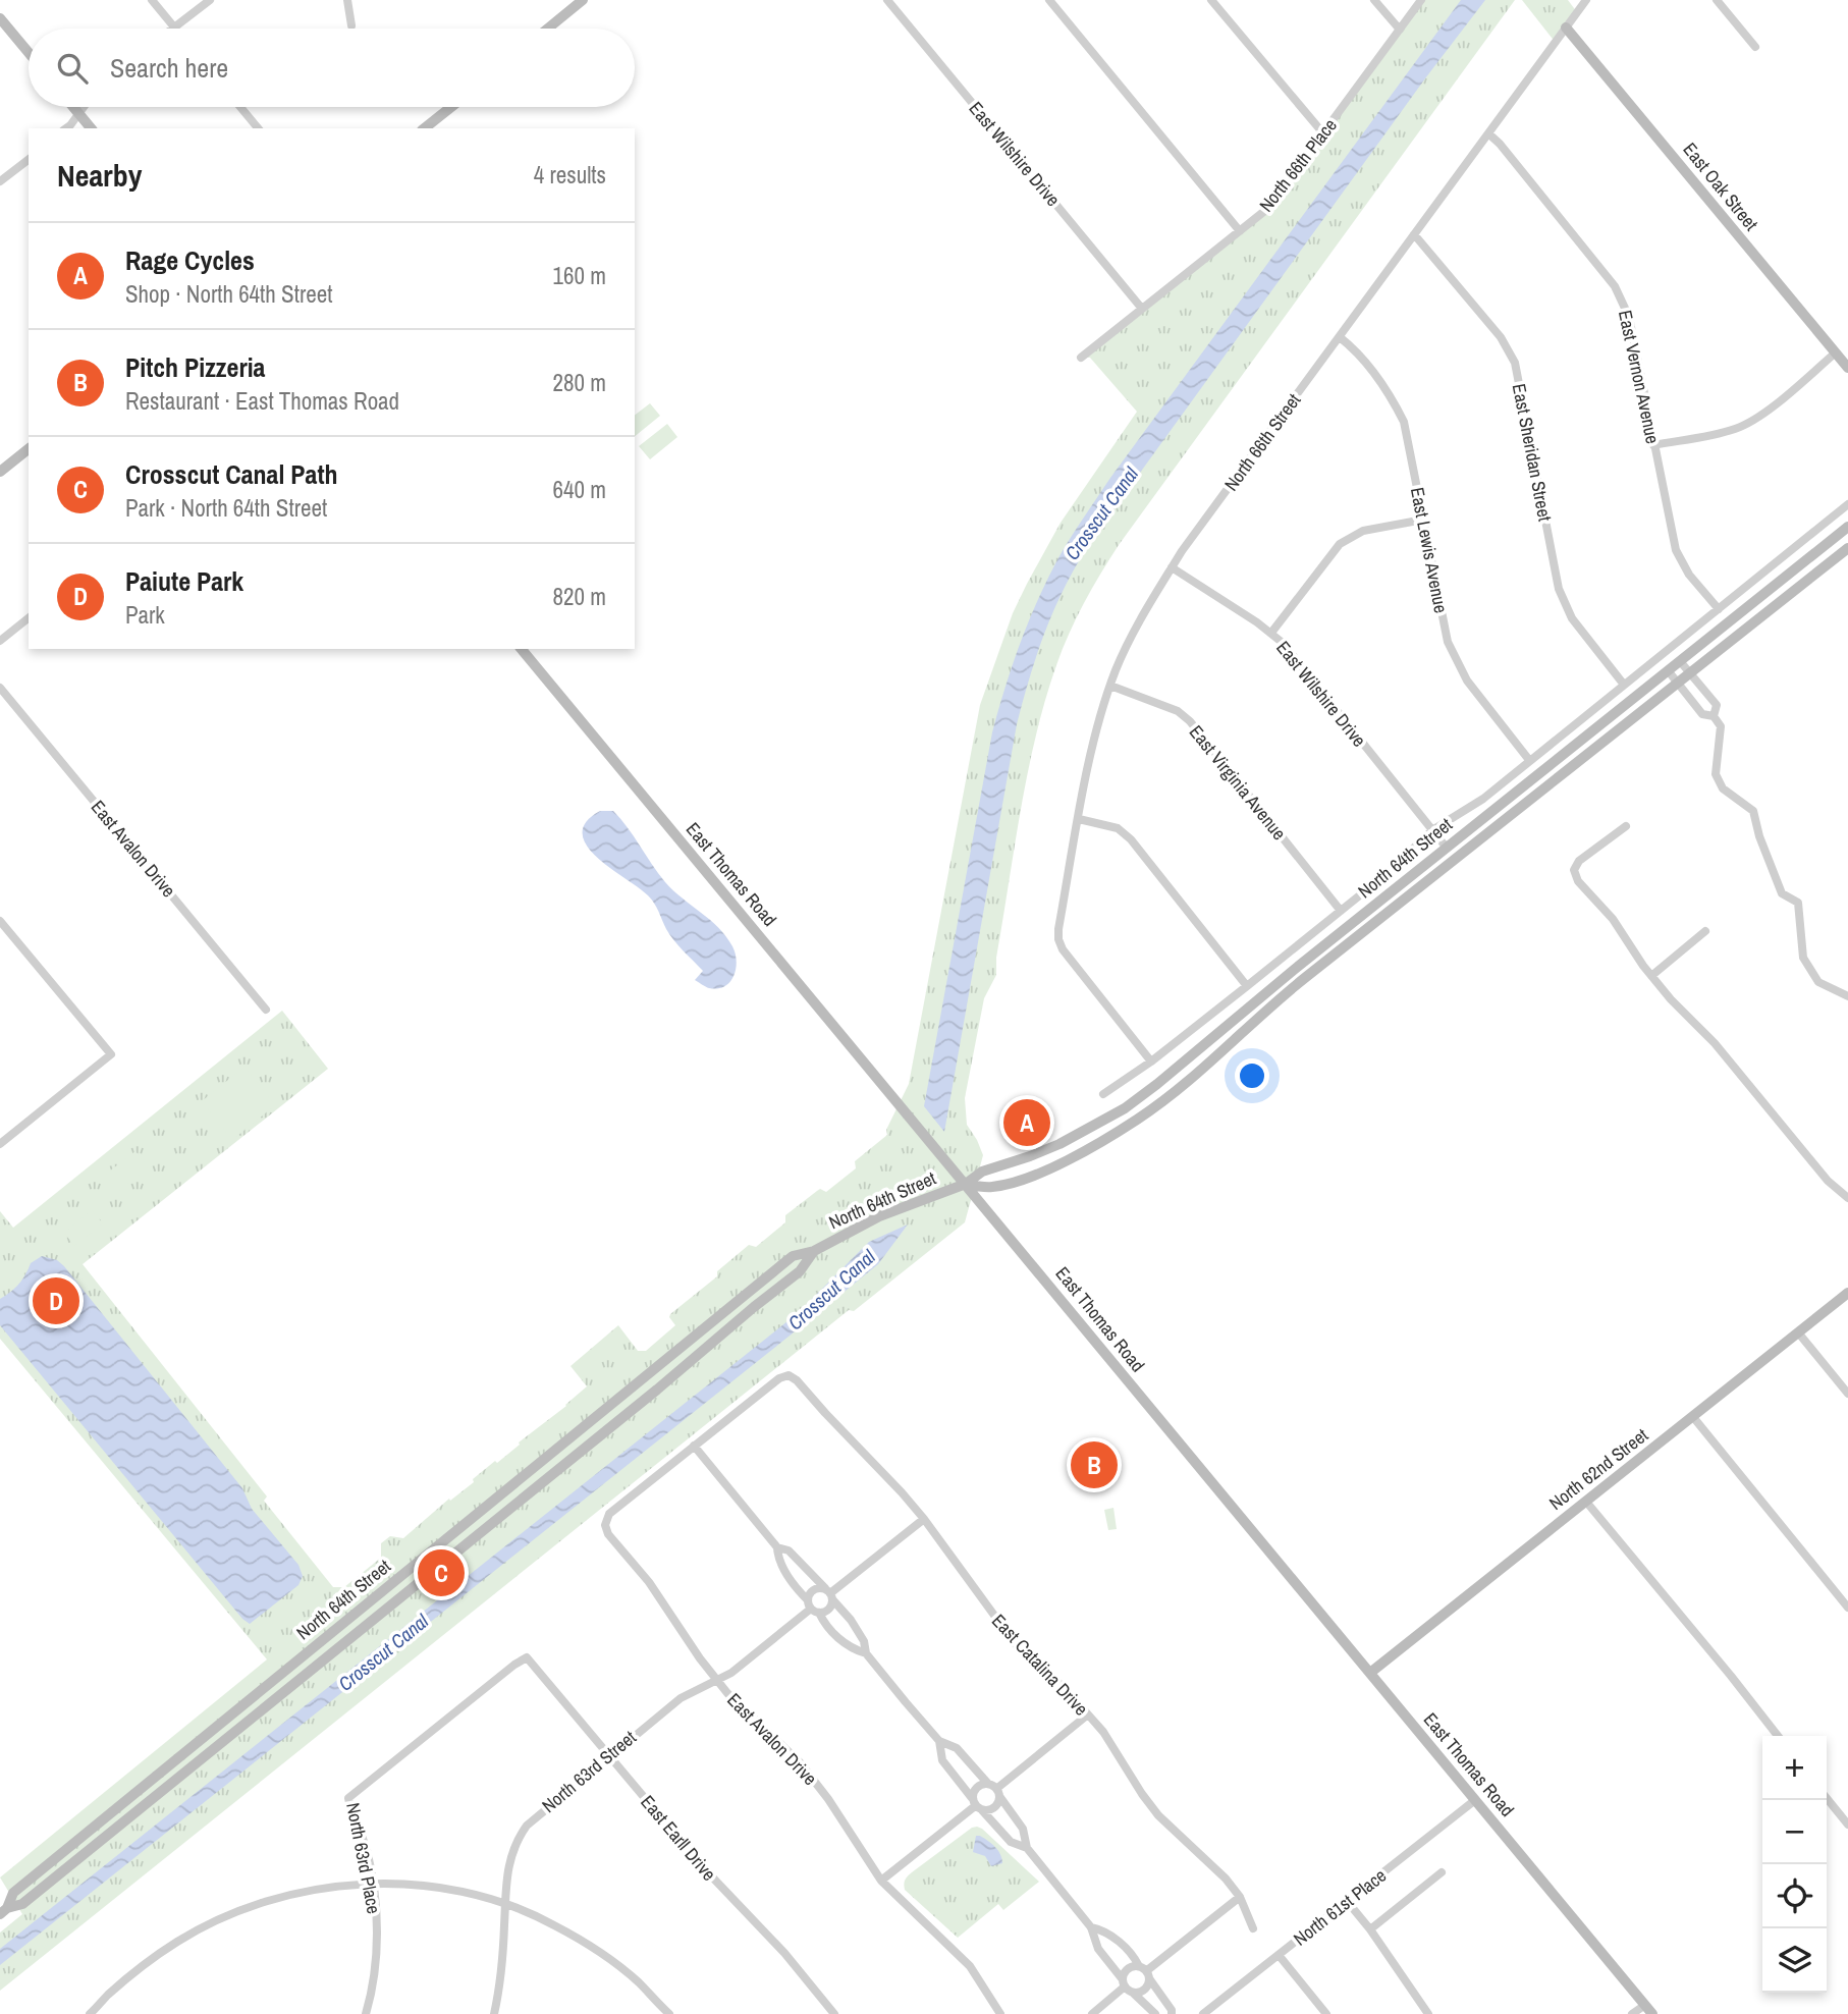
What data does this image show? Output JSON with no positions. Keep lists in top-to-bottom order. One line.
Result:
{"streets":{"main road":["East Oak Street","North 64th Street","East Thomas Road","North 62nd Street"],"street":["East Wilshire Drive","North 66th Place","East Vernon Avenue","North 66th Street","East Sheridan Street","East Lewis Avenue","East Virginia Avenue","East Avalon Drive","East Catalina Drive","North 63rd Street","East Earll Drive","North 63rd Place","North 61st Place"]},"crossings":[["East Wilshire Drive","North 66th Place"],["East Wilshire Drive","North 66th Street"],["East Wilshire Drive","North 64th Street"],["East Oak Street","North 66th Street"],["East Vernon Avenue","North 66th Street"],["East Vernon Avenue","North 64th Street"],["North 66th Street","East Sheridan Street"],["North 66th Street","East Lewis Avenue"],["North 66th Street","East Virginia Avenue"],["North 66th Street","North 64th Street"],["East Sheridan Street","North 64th Street"],["East Lewis Avenue","North 64th Street"],["East Virginia Avenue","North 64th Street"],["East Avalon Drive","East Catalina Drive"],["East Avalon Drive","North 63rd Street"],["North 64th Street","East Thomas Road"],["East Thomas Road","North 62nd Street"],["East Thomas Road","North 61st Place"],["North 63rd Street","East Earll Drive"],["East Earll Drive","North 63rd Place"]],"water":["Crosscut Canal"],"page":{"search":"Search here","heading":["Nearby","4 results"],"list":[{"mark":"A","name":"Rage Cycles","note":"Shop · North 64th Street","value":"160 m"},{"mark":"B","name":"Pitch Pizzeria","note":"Restaurant · East Thomas Road","value":"280 m"},{"mark":"C","name":"Crosscut Canal Path","note":"Park · North 64th Street","value":"640 m"},{"mark":"D","name":"Paiute Park","note":"Park","value":"820 m"}],"pins":["A","D","B","C"],"map_buttons":["+","−"]}}
